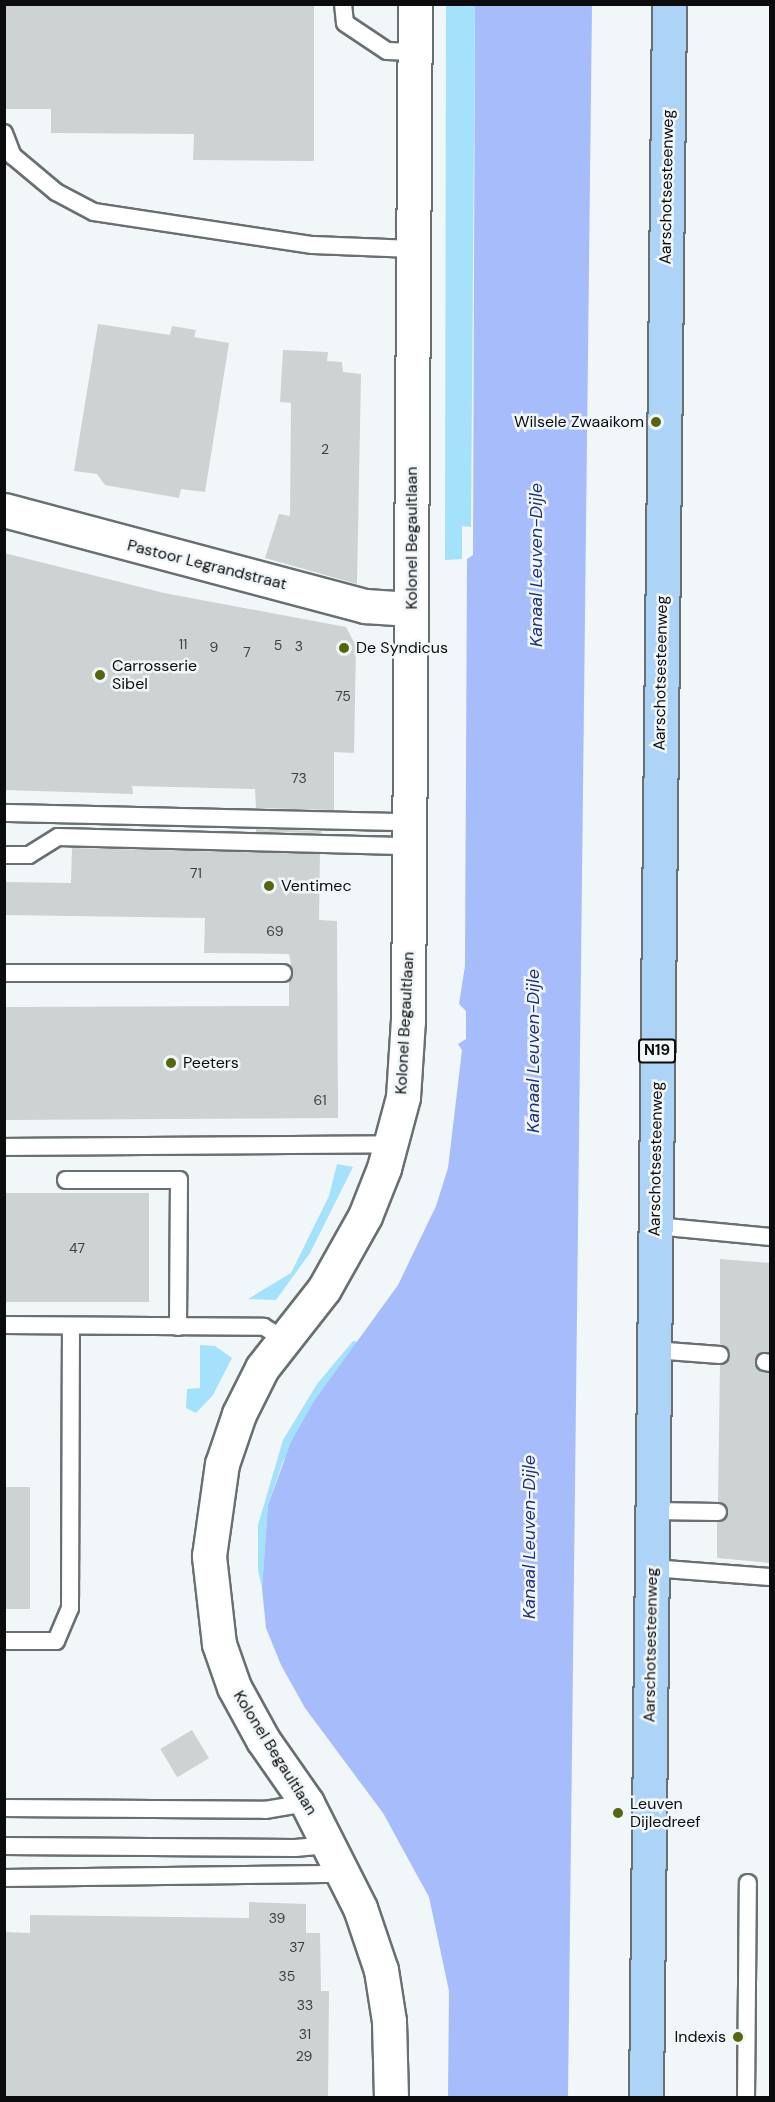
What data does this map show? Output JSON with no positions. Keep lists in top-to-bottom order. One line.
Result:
{"streets":{"main road":["Aarschotsesteenweg","N19"],"street":["Kolonel Begaultlaan","Pastoor Legrandstraat"]},"crossings":[["Kolonel Begaultlaan","Pastoor Legrandstraat"]],"water":["Kanaal Leuven-Dijle"],"places":["Wilsele Zwaaikom","De Syndicus","Carrosserie Sibel","Ventimec","Peeters","Leuven Dijledreef","Indexis"],"house_numbers":["2","11","5","3","9","7","75","73","71","69","61","47","39","37","35","33","31","29"]}
